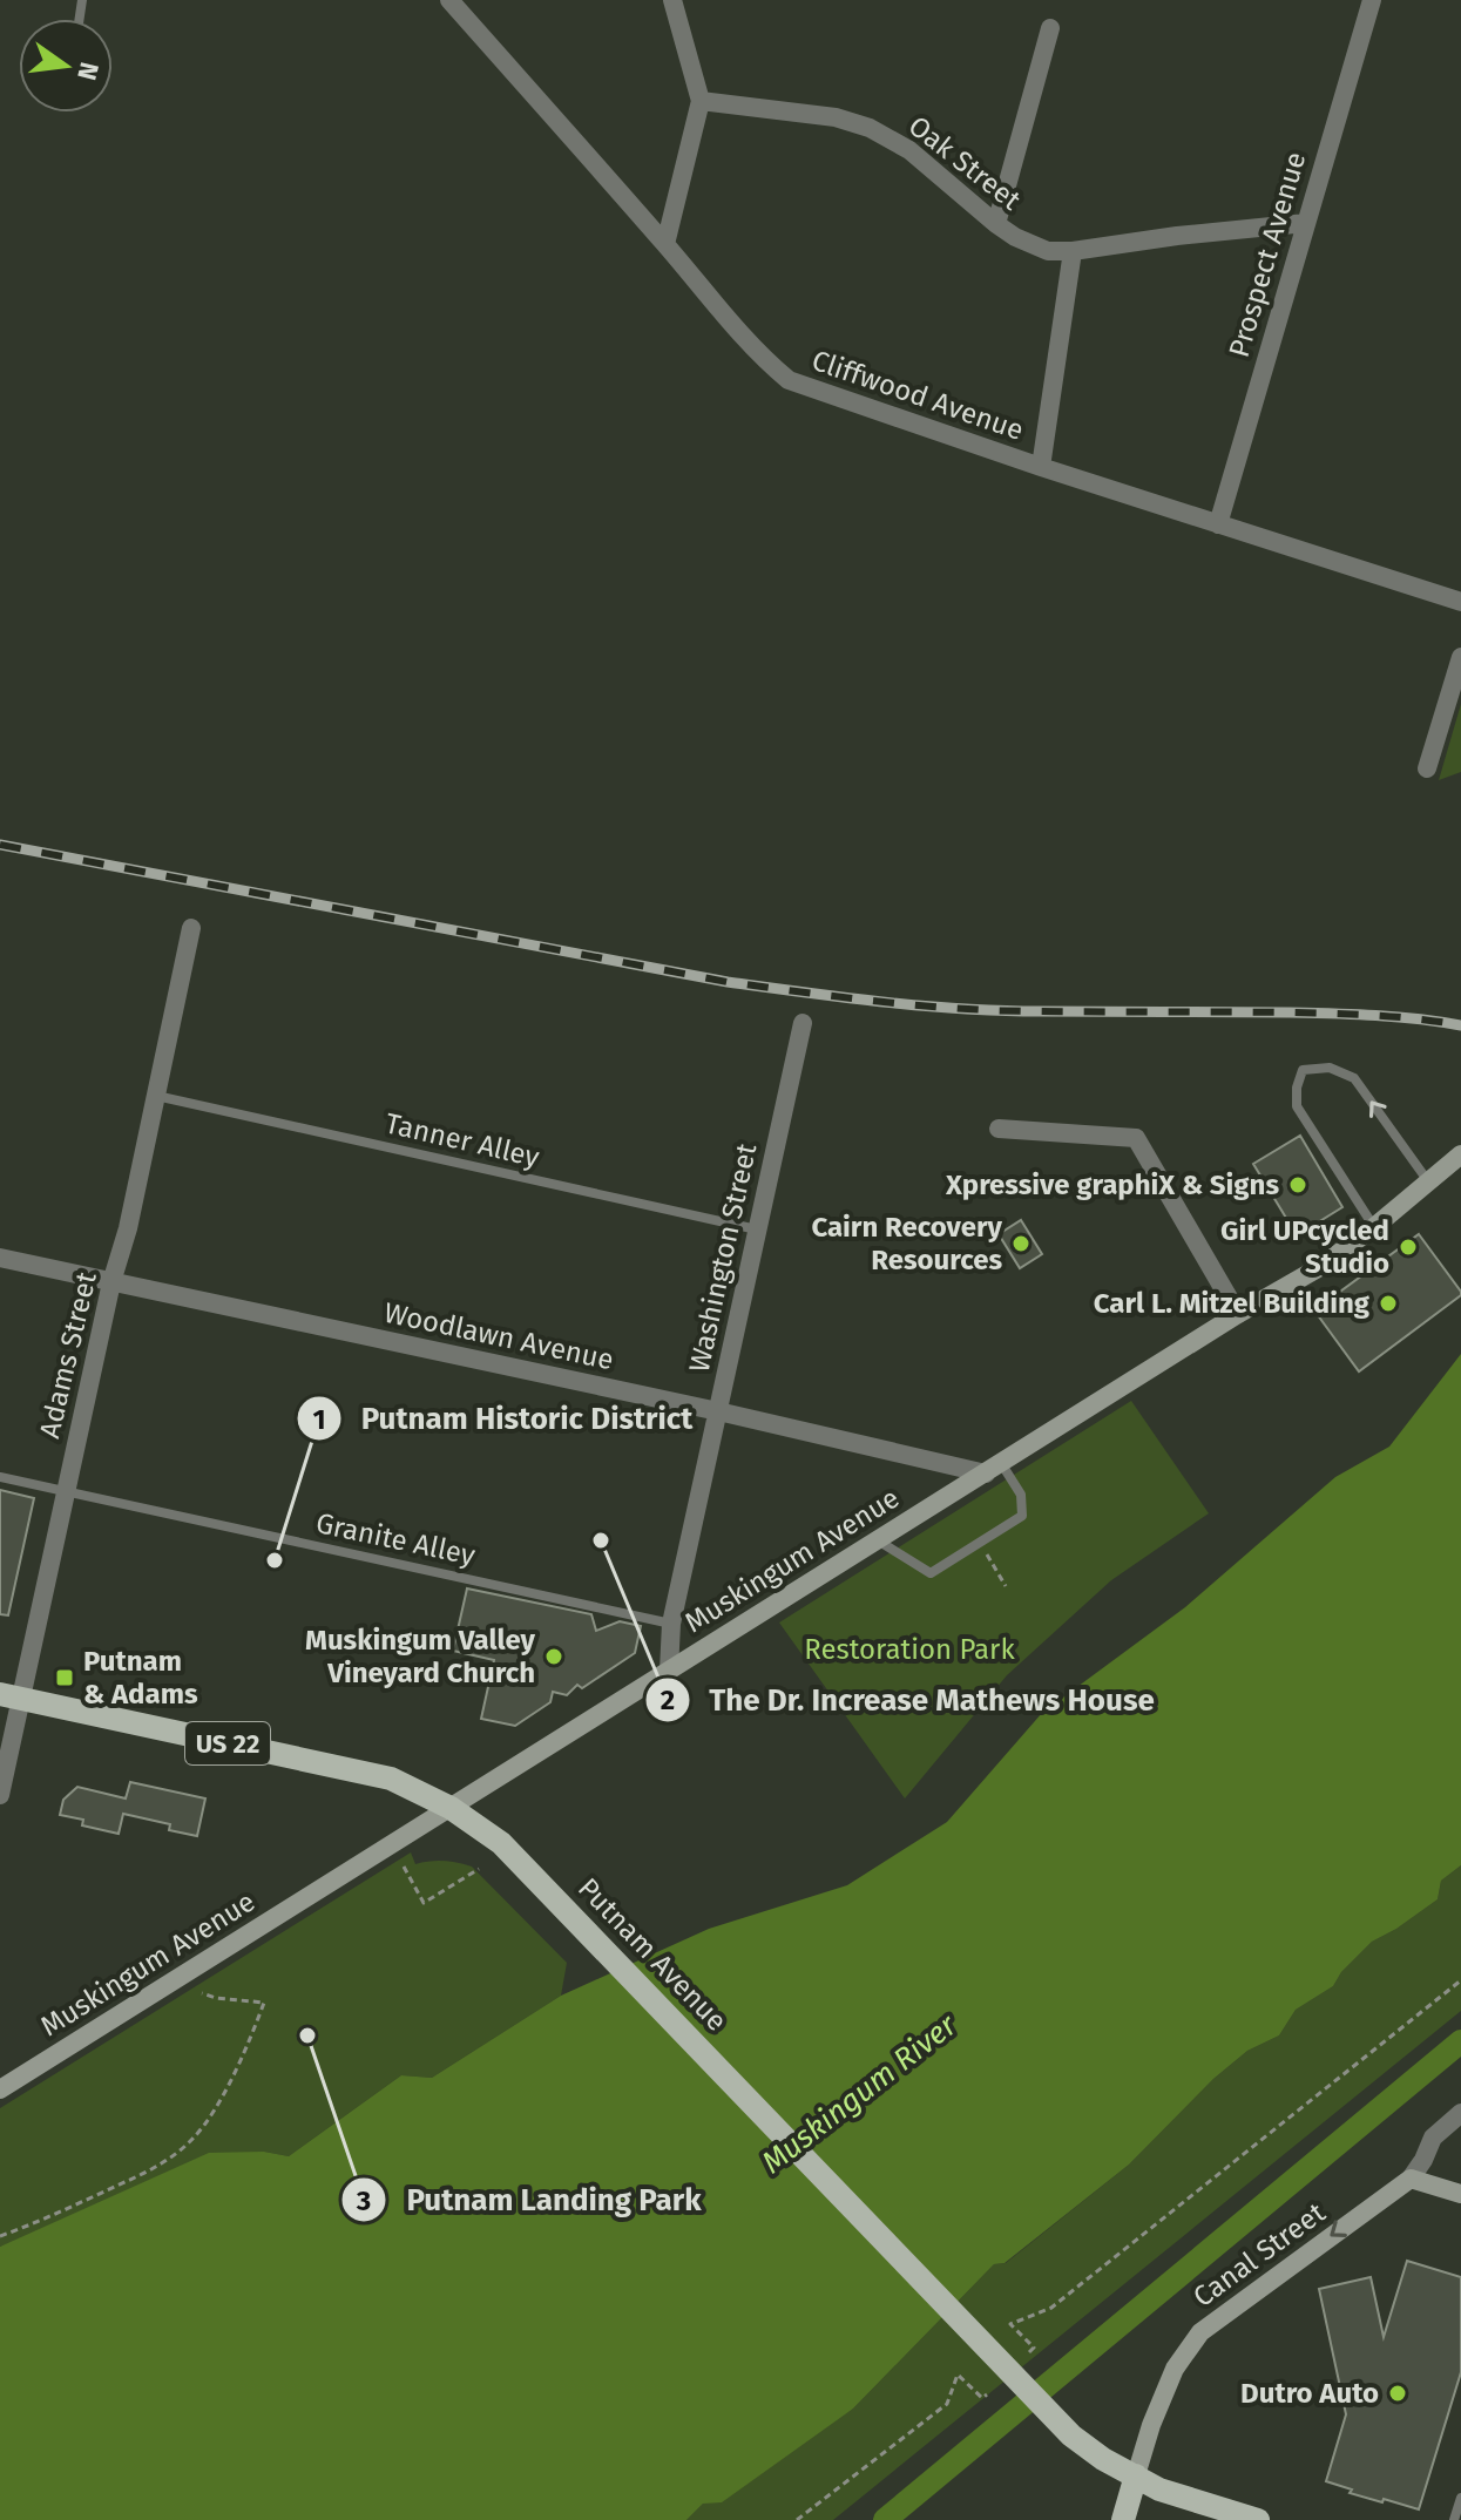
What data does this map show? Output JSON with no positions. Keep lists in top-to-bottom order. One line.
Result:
{"streets":{"main road":["US 22","Putnam Avenue"],"street":["Oak Street","Prospect Avenue","Cliffwood Avenue","Washington Street","Woodlawn Avenue","Adams Street","Muskingum Avenue","Canal Street"],"lane":["Tanner Alley","Granite Alley"]},"crossings":[["Oak Street","Prospect Avenue"],["Prospect Avenue","Cliffwood Avenue"],["Tanner Alley","Washington Street"],["Tanner Alley","Adams Street"],["Washington Street","Woodlawn Avenue"],["Washington Street","Granite Alley"],["Washington Street","Muskingum Avenue"],["Woodlawn Avenue","Adams Street"],["Woodlawn Avenue","Muskingum Avenue"],["Adams Street","Granite Alley"],["Adams Street","Putnam Avenue"],["Muskingum Avenue","Putnam Avenue"],["US 22","Putnam Avenue"],["US 22","Canal Street"],["Putnam Avenue","Canal Street"]],"one_way":["Canal Street"],"water":["Muskingum River"],"parks":["Restoration Park"],"places":{"other":["Xpressive graphiX & Signs","Cairn Recovery Resources","Girl UPcycled Studio","Carl L. Mitzel Building","The Dr. Increase Mathews House","Putnam Historic District","Muskingum Valley Vineyard Church","Putnam Landing Park","Dutro Auto"],"transit":["Putnam & Adams"]},"north":"right"}
